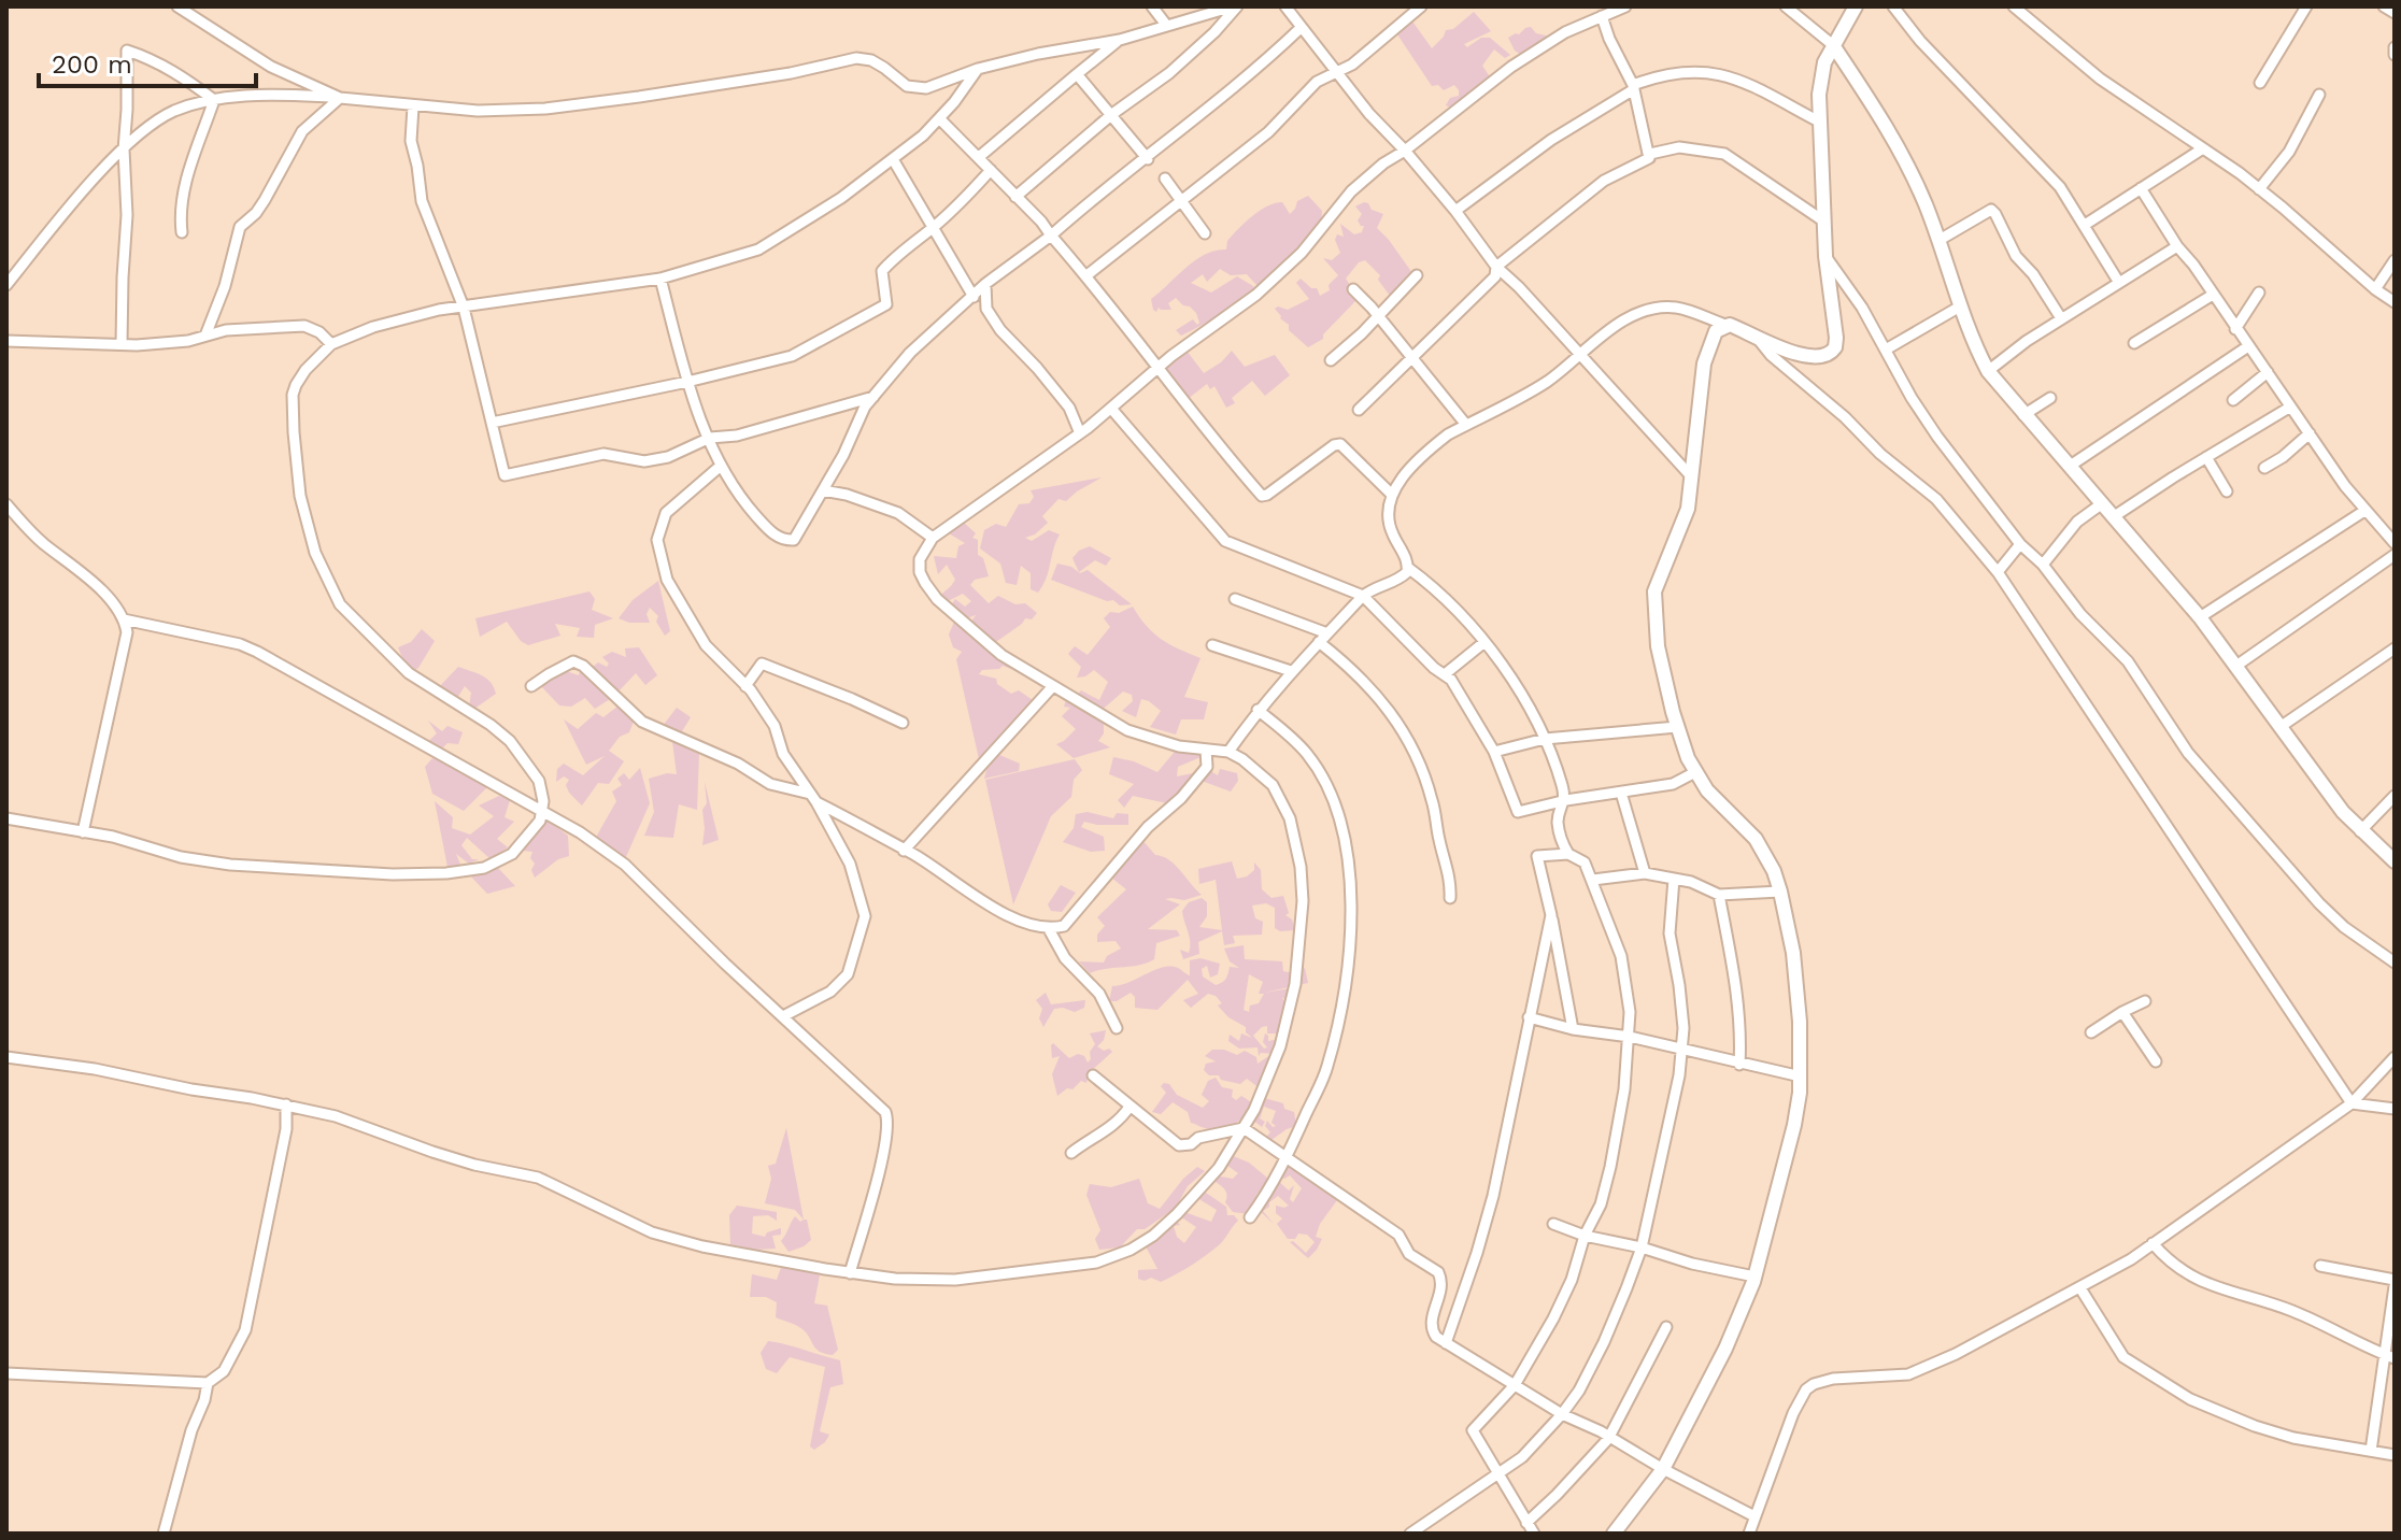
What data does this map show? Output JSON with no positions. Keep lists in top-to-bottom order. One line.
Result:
{"scale_bar":"200 m"}
